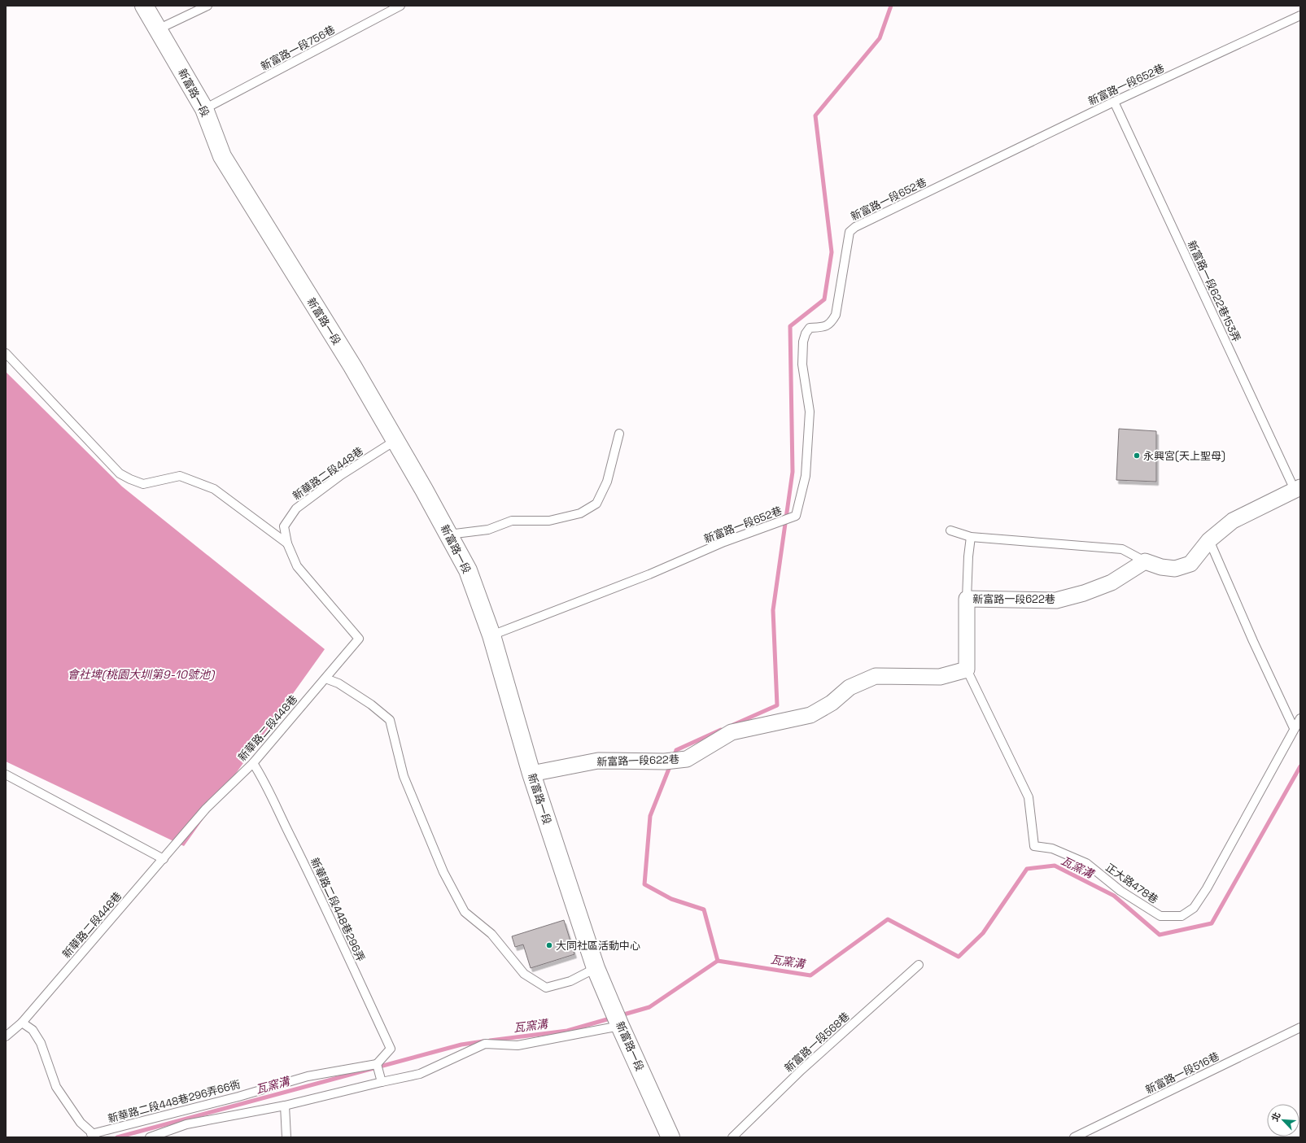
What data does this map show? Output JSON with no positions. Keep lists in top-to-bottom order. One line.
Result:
{"streets":{"street":["新富路一段","新富路一段622巷"],"lane":["新富路一段756巷","新富路一段652巷","新富路一段622巷153弄","新華路二段448巷","正大路478巷","新華路二段448巷296弄","新富路一段568巷","新富路一段516巷","新華路二段448巷296弄66衖"]},"crossings":[["新富路一段756巷","新富路一段"],["新富路一段652巷","新富路一段"],["新富路一段652巷","新富路一段622巷153弄"],["新富路一段","新華路二段448巷"],["新富路一段","新富路一段622巷"],["新華路二段448巷","新華路二段448巷296弄"],["新富路一段622巷","正大路478巷"],["新華路二段448巷296弄","新華路二段448巷296弄66衖"]],"water":["會社埤(桃園大圳第9-10號池)","瓦窯溝"],"places":["永興宮(天上聖母)","大同社區活動中心"],"north":"top left"}
